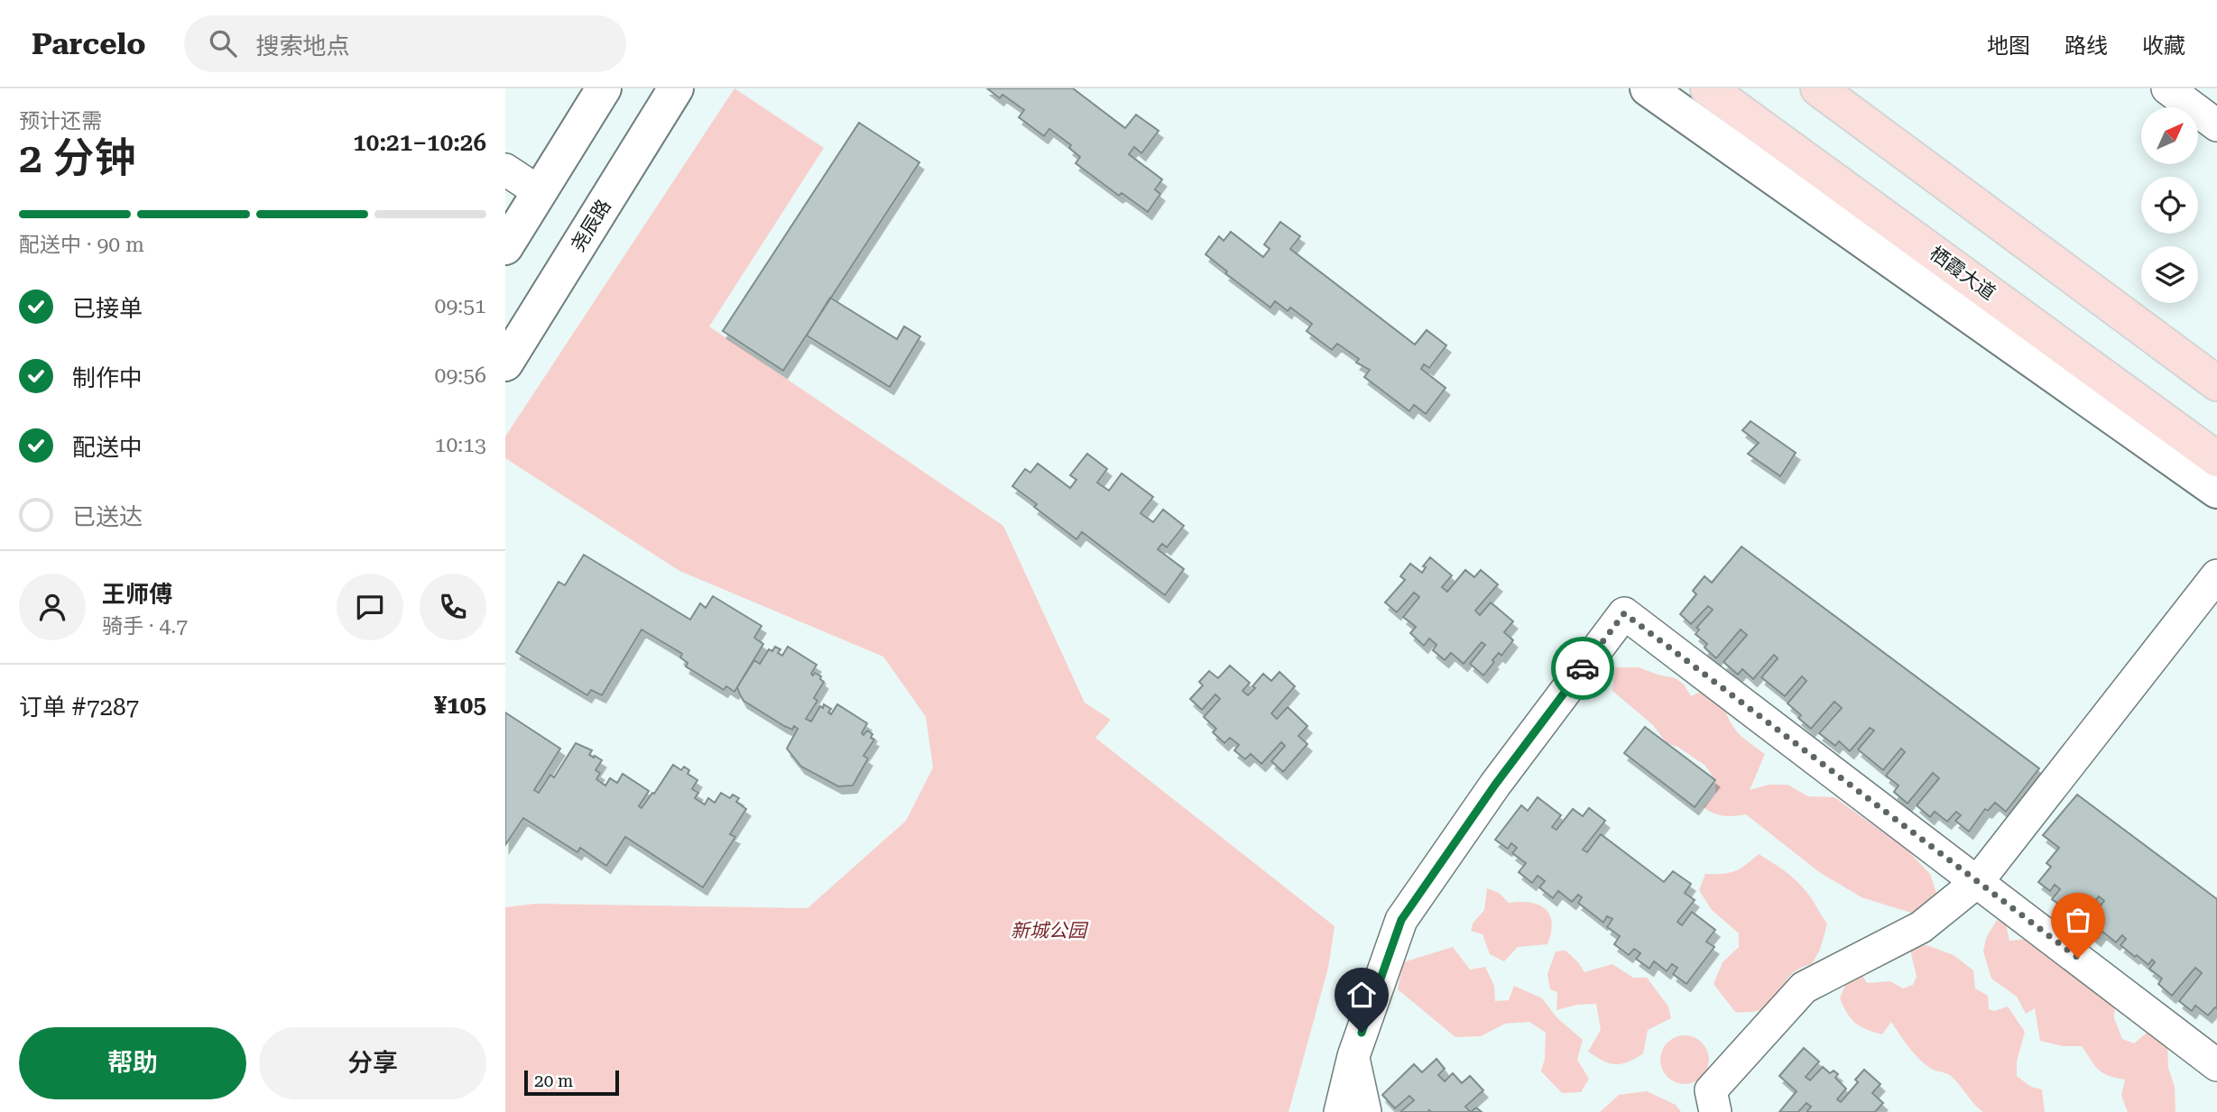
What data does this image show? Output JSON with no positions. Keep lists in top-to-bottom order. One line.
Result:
{"streets":{"main road":["栖霞大道"],"street":["尧辰路"]},"parks":["新城公园"],"scale_bar":"20 m","north":"top right","page":{"header":"Parcelo","search":"搜索地点","nav":["地图","路线","收藏"],"heading":["2 分钟","预计还需","10:21–10:26"],"panel":["王师傅","骑手 · 4.7","订单 #7287","¥105"],"bar":"配送中 · 90 m","list":[["已接单","09:51"],["制作中","09:56"],["配送中","10:13"],"已送达"],"buttons":["帮助","分享"],"scale":"20 m"}}
